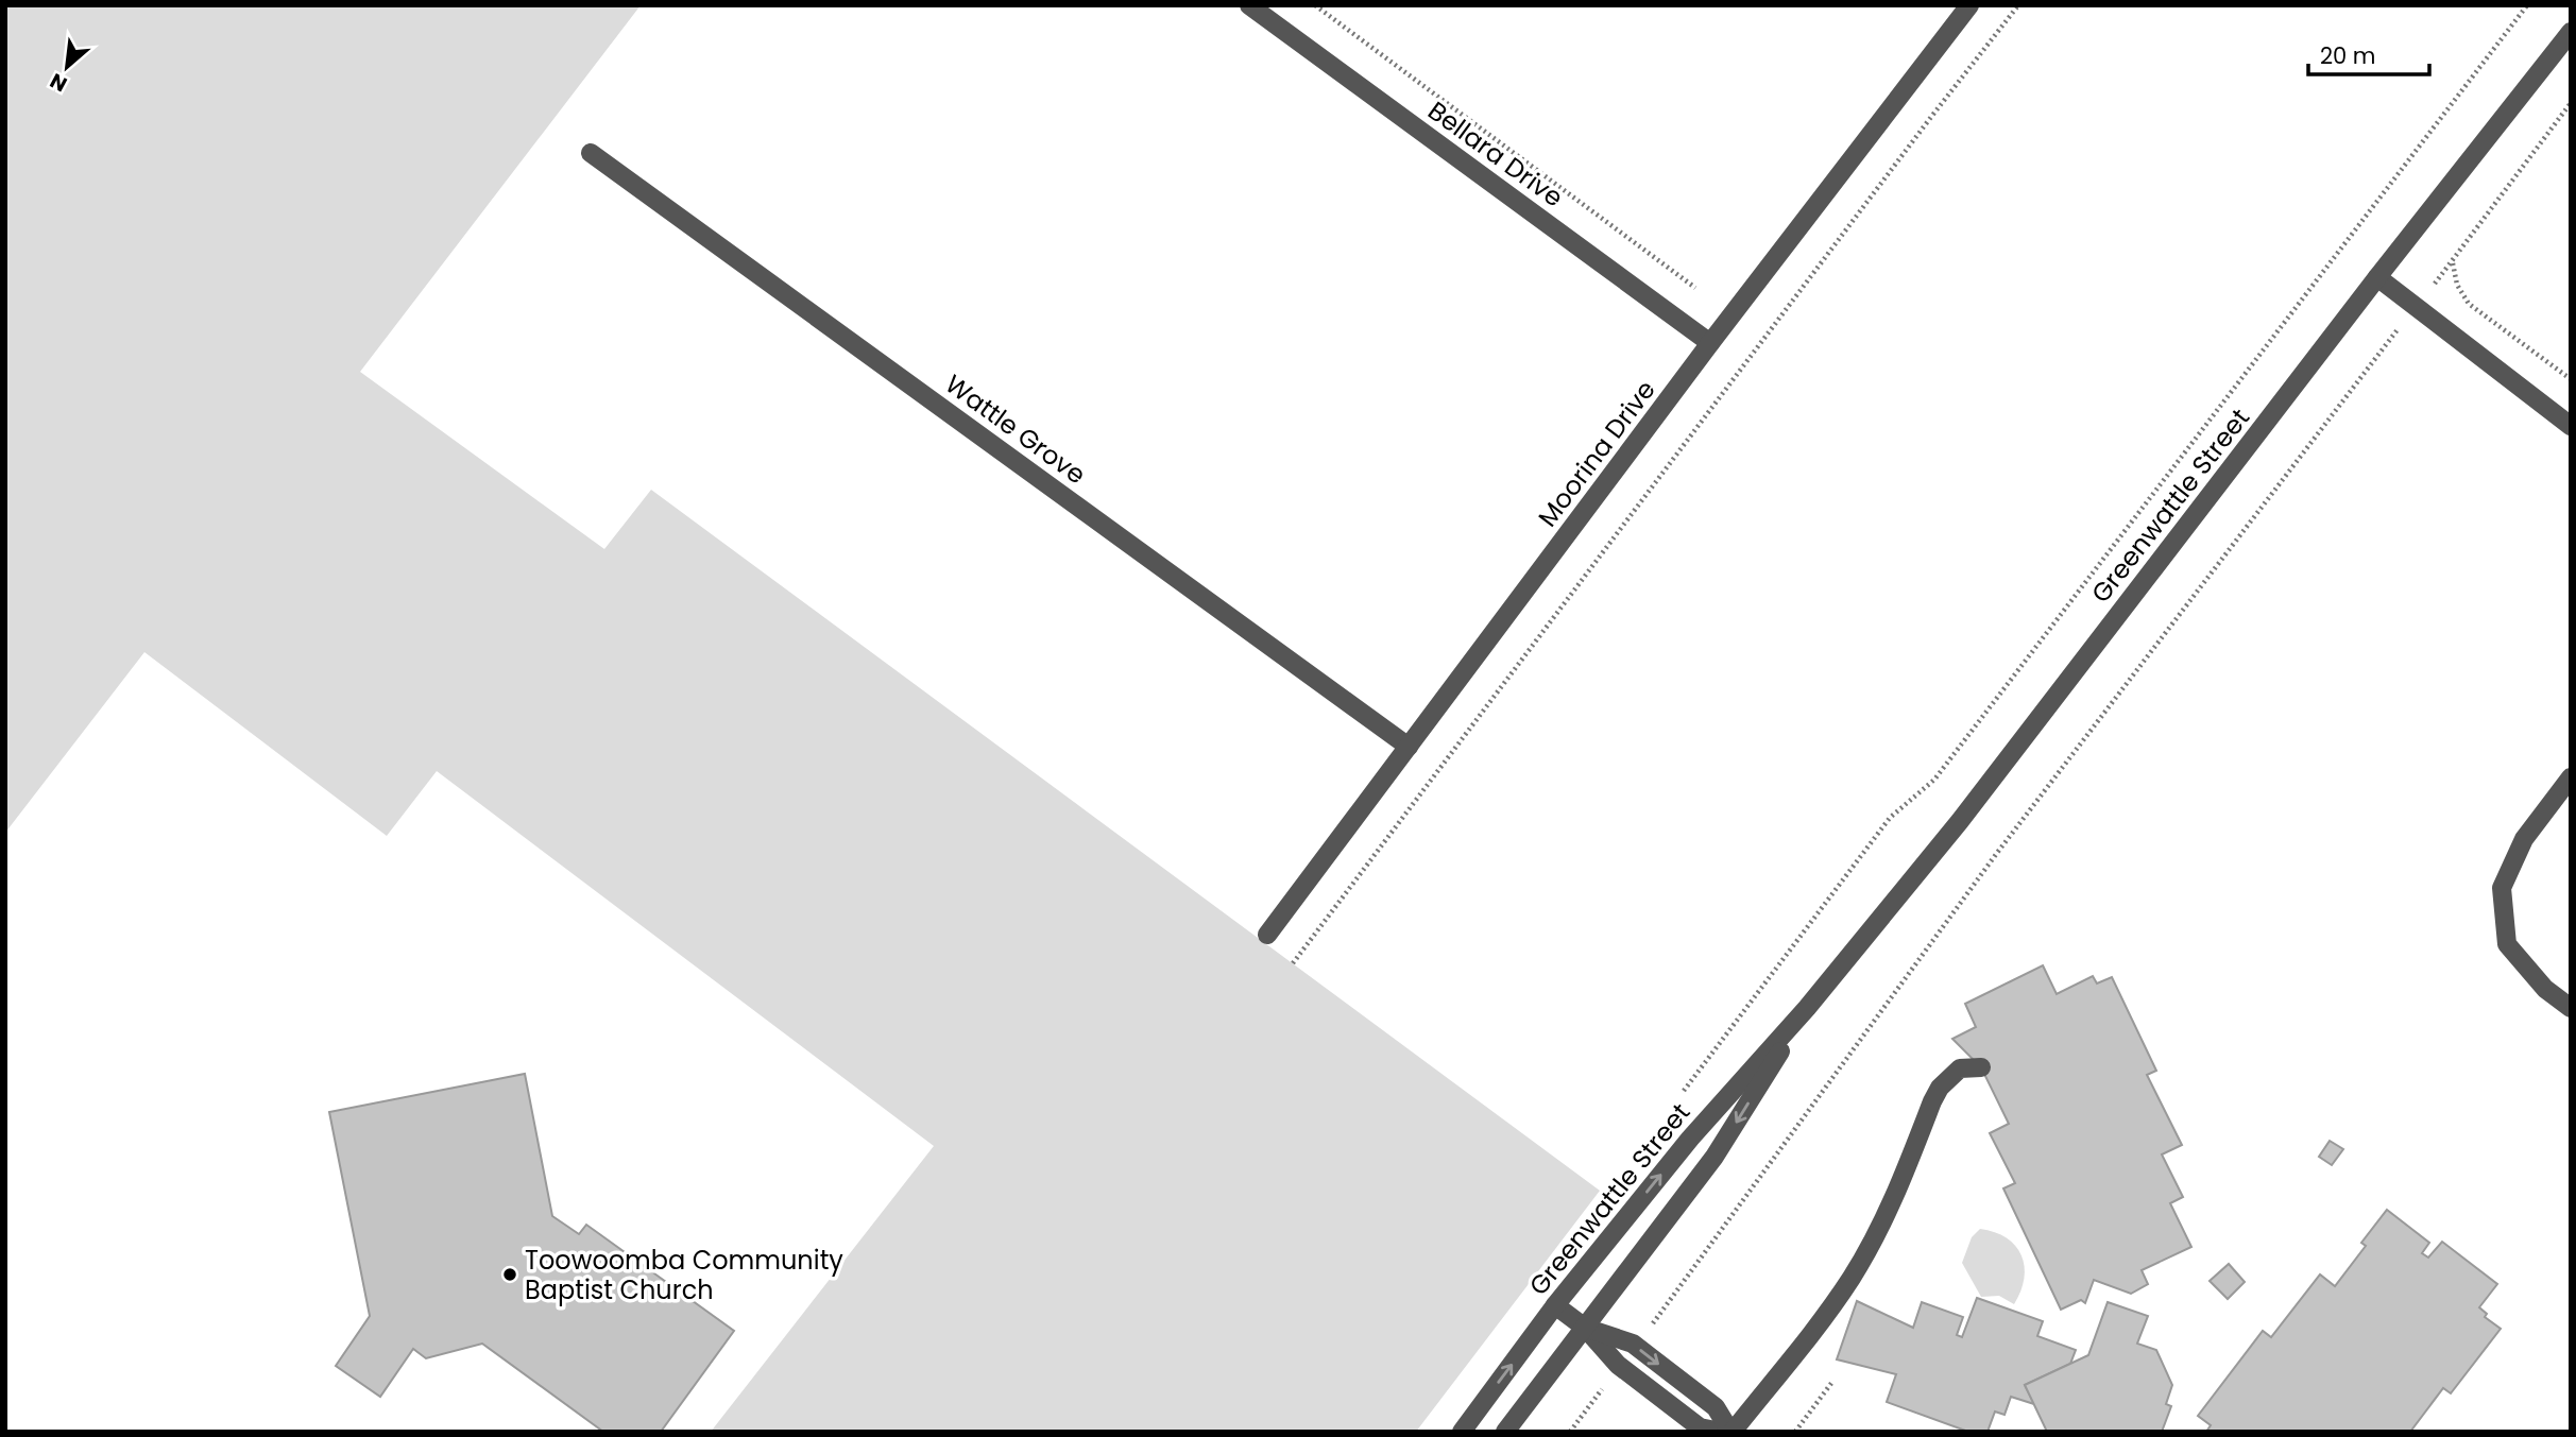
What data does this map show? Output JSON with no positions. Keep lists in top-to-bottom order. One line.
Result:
{"streets":{"street":["Bellara Drive","Wattle Grove","Moorina Drive","Greenwattle Street"]},"crossings":[["Bellara Drive","Moorina Drive"],["Wattle Grove","Moorina Drive"]],"places":["Toowoomba Community Baptist Church"],"scale_bar":"20 m","north":"bottom left"}
